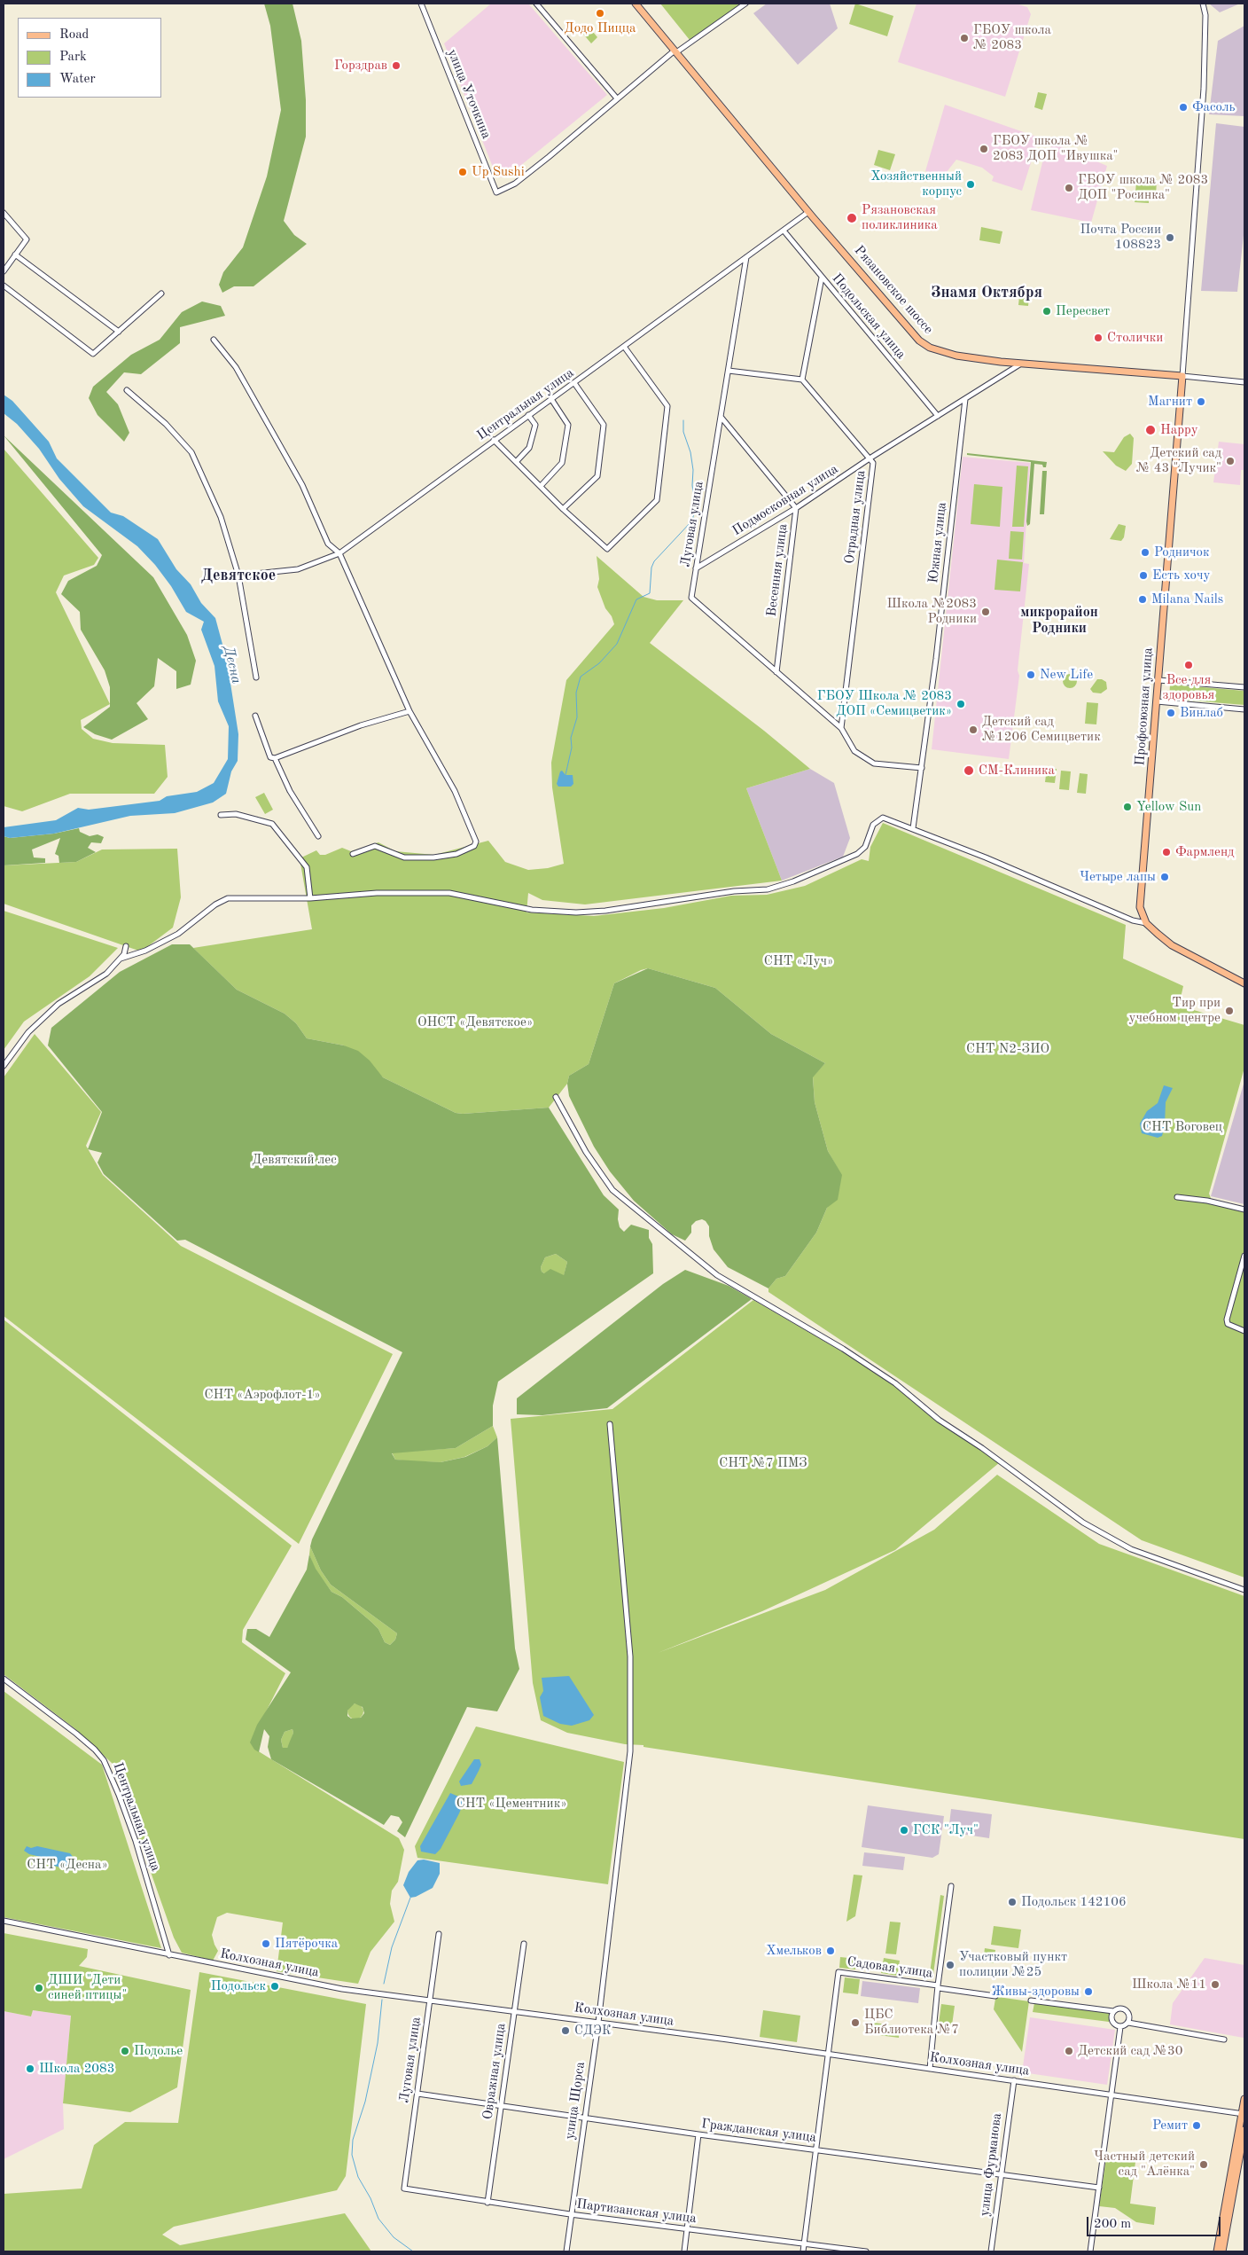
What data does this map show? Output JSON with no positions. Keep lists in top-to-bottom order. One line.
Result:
{"streets":{"main road":["Рязановское шоссе","Профсоюзная улица"],"street":["улица Уточкина","Подольская улица","Центральная улица","Подмосковная улица","Отрадная улица","Луговая улица","Южная улица","Весенняя улица","Колхозная улица","Садовая улица","Овражная улица","улица Щорса","Гражданская улица","улица Фурманова","Партизанская улица"]},"crossings":[["Рязановское шоссе","Центральная улица"],["Рязановское шоссе","Подмосковная улица"],["Рязановское шоссе","Профсоюзная улица"],["Подольская улица","Центральная улица"],["Подольская улица","Подмосковная улица"],["Центральная улица","Луговая улица"],["Центральная улица","Колхозная улица"],["Подмосковная улица","Отрадная улица"],["Подмосковная улица","Луговая улица"],["Подмосковная улица","Южная улица"],["Подмосковная улица","Весенняя улица"],["Отрадная улица","Луговая улица"],["Луговая улица","Южная улица"],["Луговая улица","Весенняя улица"],["Луговая улица","Колхозная улица"],["Луговая улица","Гражданская улица"],["Луговая улица","Партизанская улица"],["Колхозная улица","Садовая улица"],["Колхозная улица","Овражная улица"],["Колхозная улица","улица Щорса"],["Колхозная улица","улица Фурманова"],["Овражная улица","Гражданская улица"],["Овражная улица","Партизанская улица"],["улица Щорса","Гражданская улица"],["улица Щорса","Партизанская улица"],["Гражданская улица","улица Фурманова"]],"districts":["Знамя Октября","Девятское","микрорайон Родники"],"water":["Десна"],"parks":["СНТ «Луч»","ОНСТ «Девятское»","СНТ N2-ЗИО","СНТ Воговец","Девятский лес","СНТ «Аэрофлот-1»","СНТ №7 ПМЗ","СНТ «Цементник»","СНТ «Десна»"],"places":["Додо Пицца","ГБОУ школа № 2083","Горздрав","Фасоль","ГБОУ школа № 2083 ДОП \"Ивушка\"","Up Sushi","Хозяйственный корпус","ГБОУ школа № 2083 ДОП \"Росинка\"","Рязановская поликлиника","Почта России 108823","Пересвет","Столички","Магнит","Happy","Детский сад № 43 \"Лучик\"","Родничок","Есть хочу","Milana Nails","Школа №2083 Родники","Все для здоровья","New Life","ГБОУ Школа № 2083 ДОП «Семицветик»","Винлаб","Детский сад №1206 Семицветик","СМ-Клиника","Yellow Sun","Фармленд","Четыре лапы","Тир при учебном центре","ГСК \"Луч\"","Подольск 142106","Пятёрочка","Хмельков","Участковый пункт полиции №25","Школа №11","Подольск","ДШИ \"Дети синей птицы\"","Живы-здоровы","ЦБС Библиотека №7","СДЭК","Подолье","Детский сад №30","Школа 2083","Ремит","Частный детский сад \"Алёнка\""],"legend":["Road","Park","Water"],"scale_bar":"200 m"}
